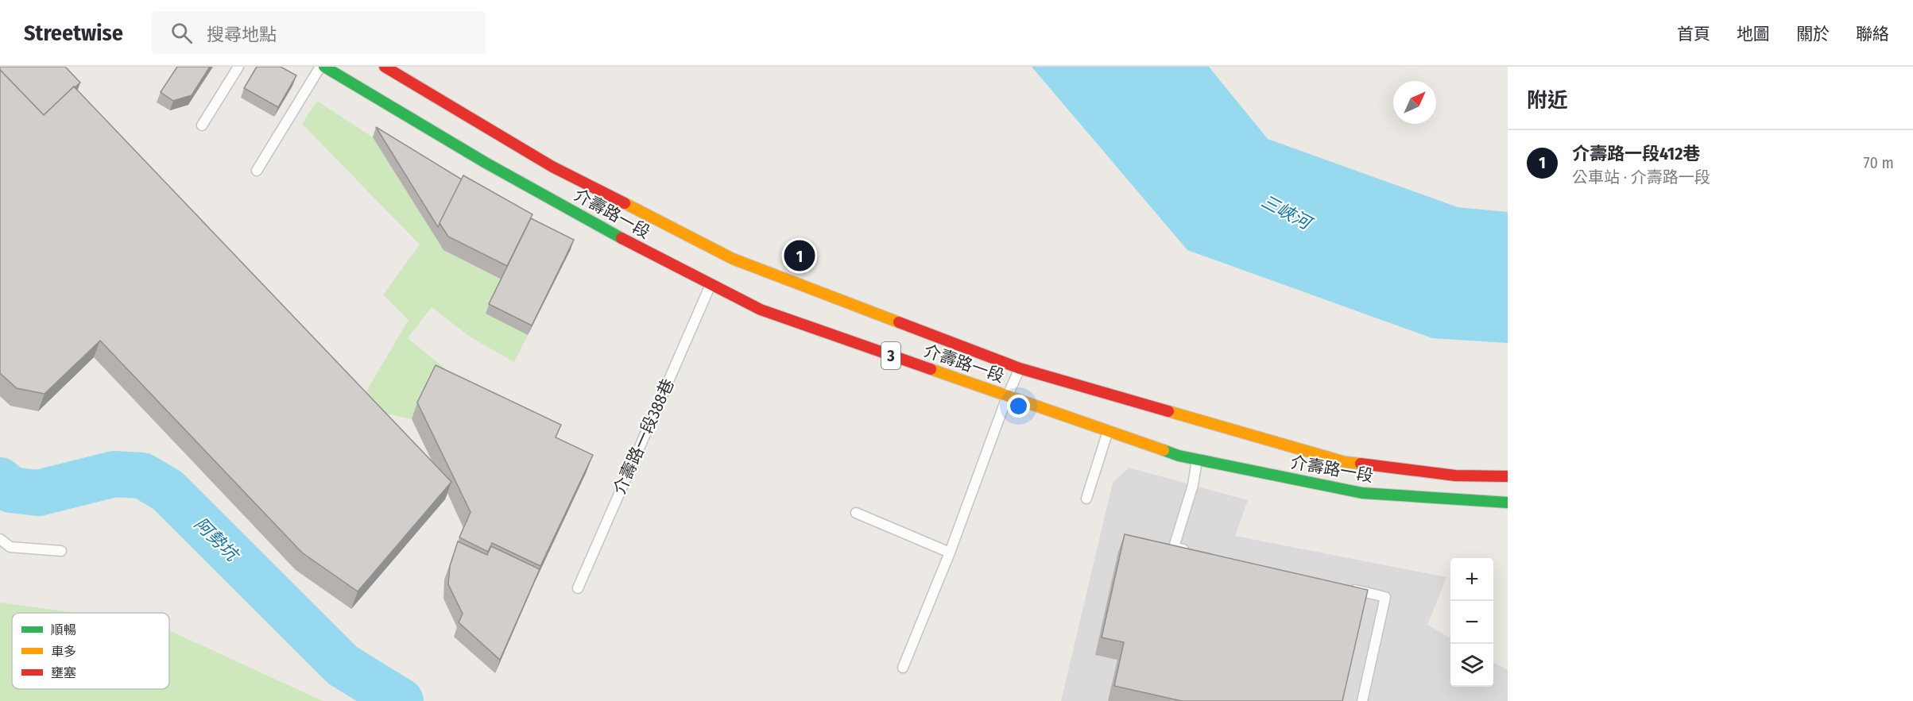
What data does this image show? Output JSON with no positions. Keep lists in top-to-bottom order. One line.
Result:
{"streets":{"main road":["介壽路一段","3"],"lane":["介壽路一段388巷"]},"crossings":[["介壽路一段","介壽路一段388巷"]],"water":["三峽河","阿勢坑"],"legend":["順暢","車多","壅塞"],"north":"top right","page":{"header":"Streetwise","search":"搜尋地點","nav":["首頁","地圖","關於","聯絡"],"heading":"附近","list":[{"mark":"1","name":"介壽路一段412巷","note":"公車站 · 介壽路一段","value":"70 m"}],"pins":"1","map_buttons":["+","−"]}}
